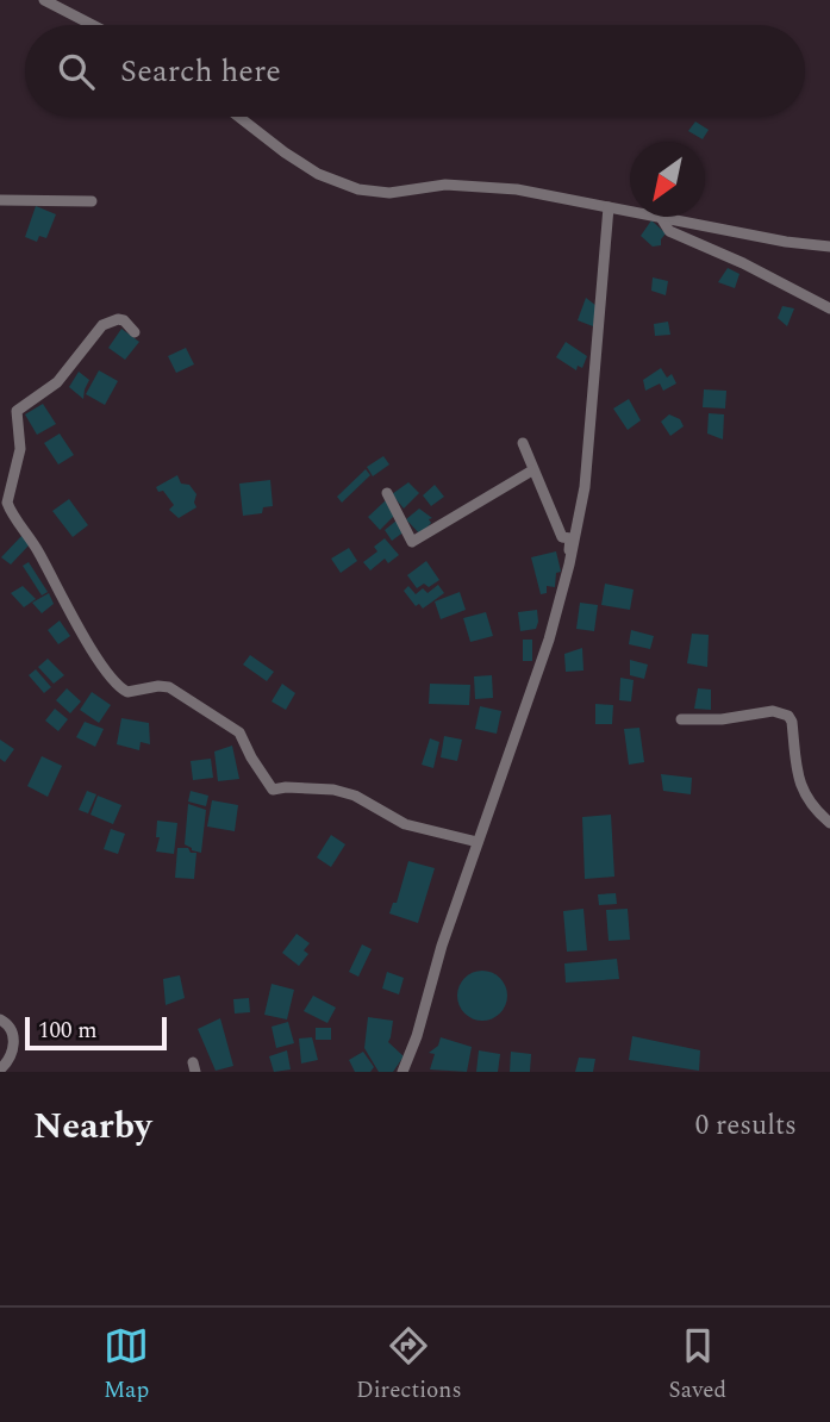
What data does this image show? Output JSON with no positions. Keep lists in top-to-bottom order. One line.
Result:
{"scale_bar":"100 m","north":"bottom left","page":{"search":"Search here","scale":"100 m","heading":["Nearby","0 results"],"nav":["Map","Directions","Saved"]}}
